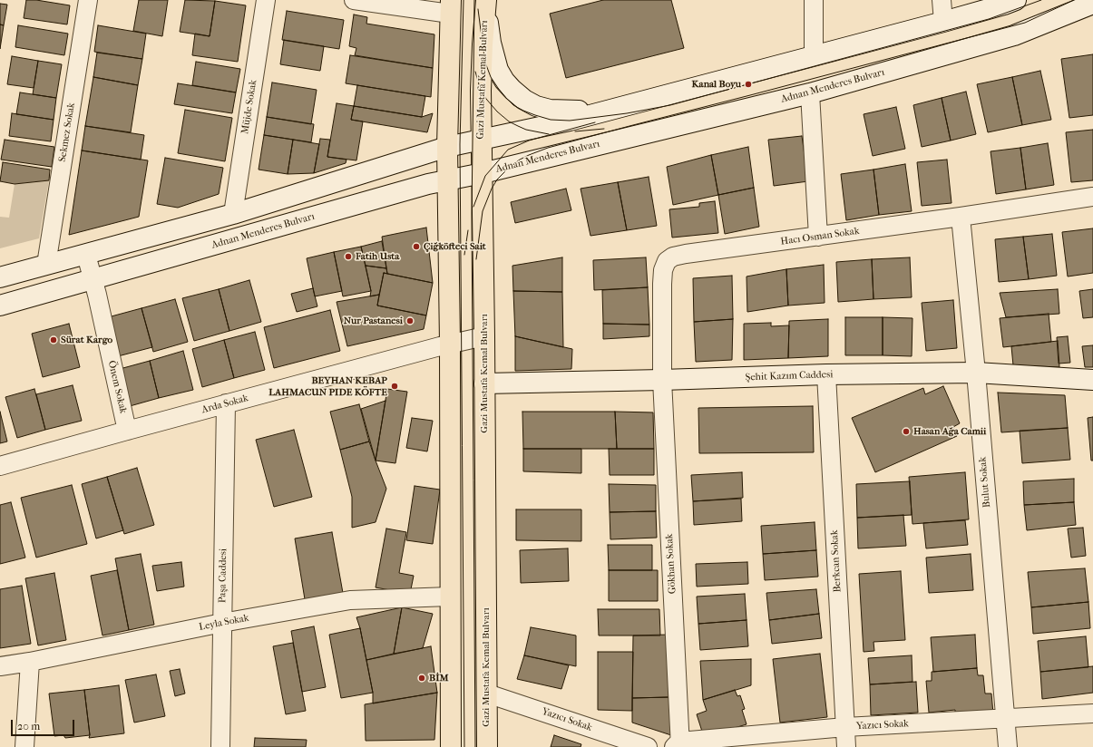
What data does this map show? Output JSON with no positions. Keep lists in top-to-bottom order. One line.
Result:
{"streets":{"main road":["Gazi Mustafa Kemal Bulvarı","Adnan Menderes Bulvarı","Şehit Kazım Caddesi"],"street":["Müjde Sokak","Sekmez Sokak","Hacı Osman Sokak","Önem Sokak","Arda Sokak","Bulut Sokak","Berkcan Sokak","Gökhan Sokak","Paşa Caddesi","Leyla Sokak","Yazıcı Sokak"]},"crossings":[["Gazi Mustafa Kemal Bulvarı","Adnan Menderes Bulvarı"],["Gazi Mustafa Kemal Bulvarı","Şehit Kazım Caddesi"],["Gazi Mustafa Kemal Bulvarı","Arda Sokak"],["Gazi Mustafa Kemal Bulvarı","Yazıcı Sokak"],["Adnan Menderes Bulvarı","Önem Sokak"],["Hacı Osman Sokak","Şehit Kazım Caddesi"],["Hacı Osman Sokak","Bulut Sokak"],["Hacı Osman Sokak","Gökhan Sokak"],["Şehit Kazım Caddesi","Bulut Sokak"],["Şehit Kazım Caddesi","Berkcan Sokak"],["Şehit Kazım Caddesi","Gökhan Sokak"],["Önem Sokak","Arda Sokak"],["Arda Sokak","Paşa Caddesi"],["Bulut Sokak","Yazıcı Sokak"],["Berkcan Sokak","Yazıcı Sokak"],["Gökhan Sokak","Yazıcı Sokak"],["Paşa Caddesi","Leyla Sokak"]],"places":["Kanal Boyu","Çiğköfteci Sait","Fatih Usta","Nur Pastanesi","Sürat Kargo","BEYHAN KEBAP LAHMACUN PIDE KÖFTE","Hasan Ağa Camii","BİM"],"scale_bar":"20 m"}
